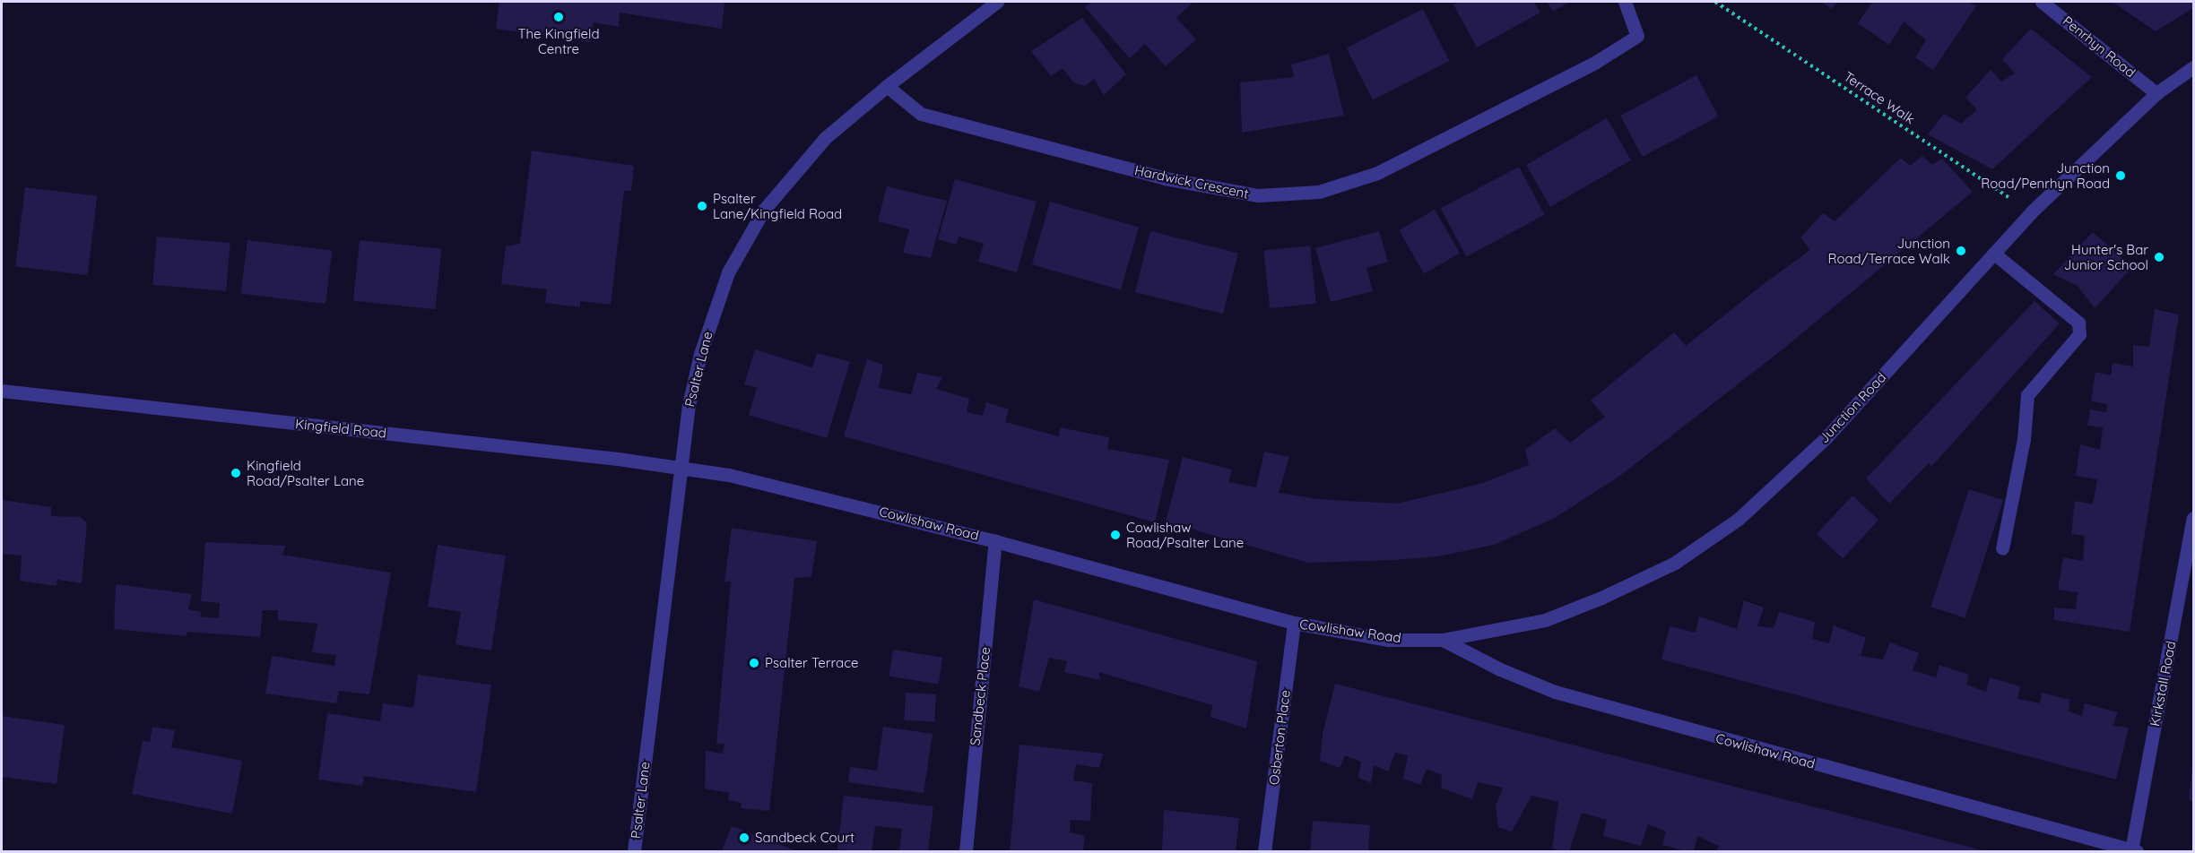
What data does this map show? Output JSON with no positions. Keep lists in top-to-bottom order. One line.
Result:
{"streets":{"street":["Penrhyn Road","Hardwick Crescent","Psalter Lane","Junction Road","Kingfield Road","Cowlishaw Road","Kirkstall Road","Sandbeck Place","Osberton Place"],"path":["Terrace Walk"]},"crossings":[["Penrhyn Road","Junction Road"],["Terrace Walk","Junction Road"],["Hardwick Crescent","Psalter Lane"],["Psalter Lane","Kingfield Road"],["Psalter Lane","Cowlishaw Road"],["Junction Road","Cowlishaw Road"],["Kingfield Road","Cowlishaw Road"],["Cowlishaw Road","Kirkstall Road"],["Cowlishaw Road","Sandbeck Place"],["Cowlishaw Road","Osberton Place"]],"places":["The Kingfield Centre","Junction Road/Penrhyn Road","Psalter Lane/Kingfield Road","Junction Road/Terrace Walk","Hunter's Bar Junior School","Kingfield Road/Psalter Lane","Cowlishaw Road/Psalter Lane","Psalter Terrace","Sandbeck Court"]}
